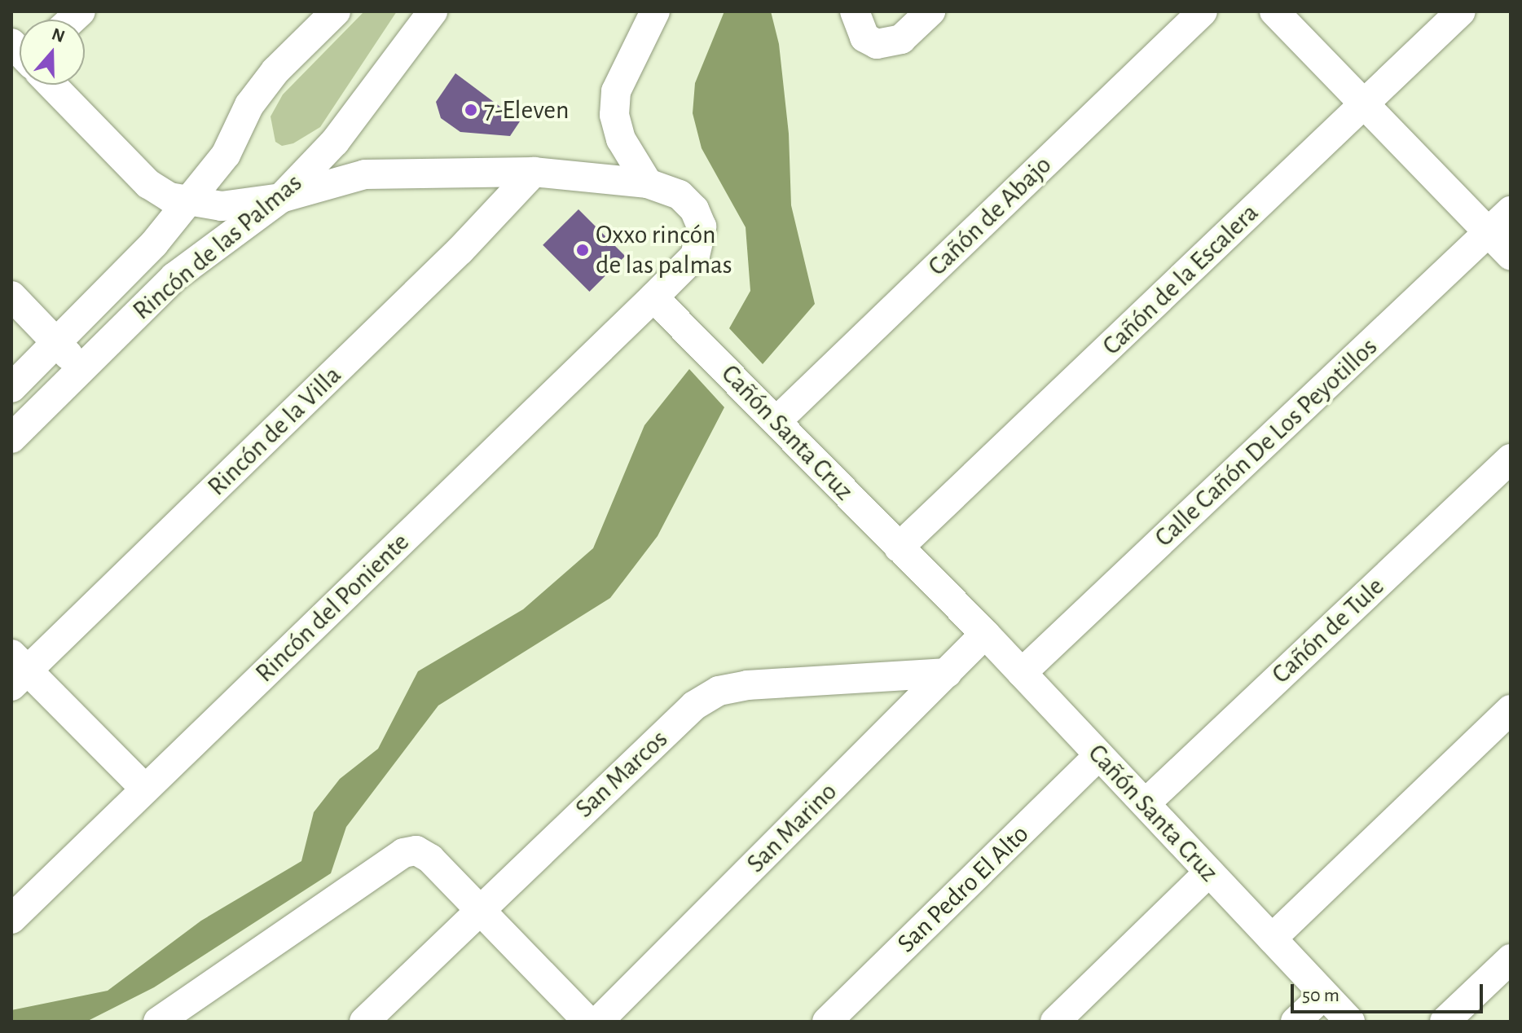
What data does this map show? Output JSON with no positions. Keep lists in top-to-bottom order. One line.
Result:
{"streets":{"street":["Cañón de Abajo","Rincón de las Palmas","Cañón de la Escalera","Rincón de la Villa","Cañón Santa Cruz","Calle Cañón De Los Peyotillos","Rincón del Poniente","Cañón de Tule","San Marcos","San Marino","San Pedro El Alto"]},"crossings":[["Cañón de Abajo","Cañón Santa Cruz"],["Cañón de la Escalera","Cañón Santa Cruz"],["Cañón Santa Cruz","Calle Cañón De Los Peyotillos"],["Cañón Santa Cruz","Rincón del Poniente"],["Cañón Santa Cruz","Cañón de Tule"],["Cañón Santa Cruz","San Marino"],["Cañón Santa Cruz","San Pedro El Alto"],["San Marcos","San Marino"]],"places":["7-Eleven","Oxxo rincón de las palmas"],"scale_bar":"50 m","north":"top"}
